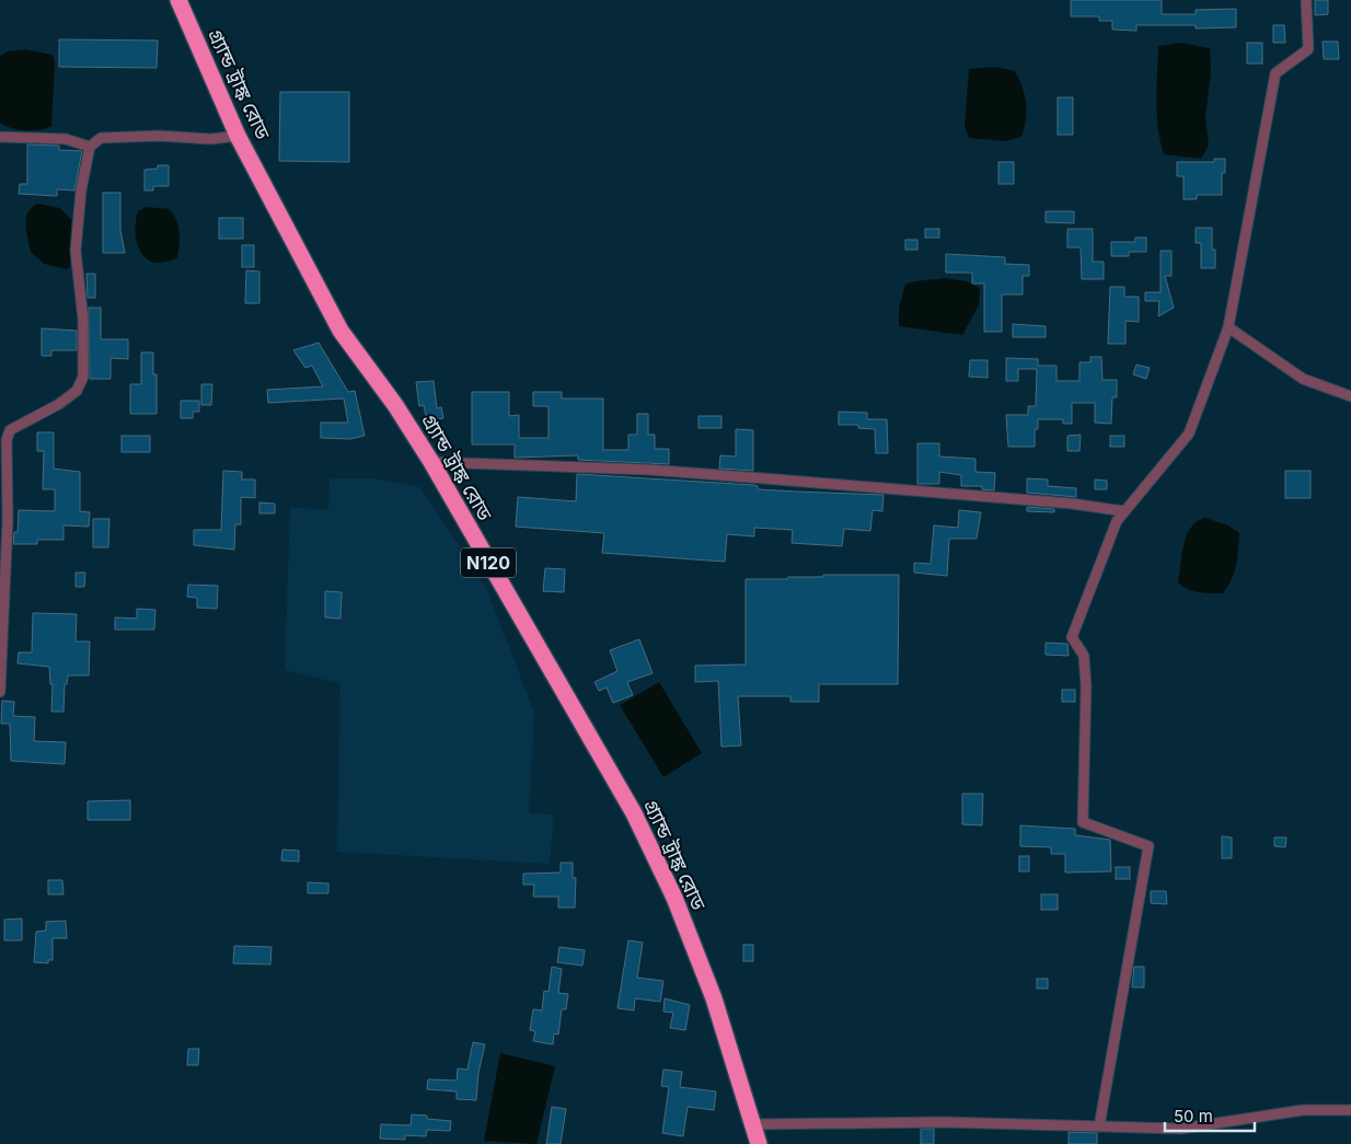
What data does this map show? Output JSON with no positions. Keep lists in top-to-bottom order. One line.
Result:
{"streets":{"highway":["গ্র্যান্ড ট্রাঙ্ক রোড","N120"]},"scale_bar":"50 m"}
